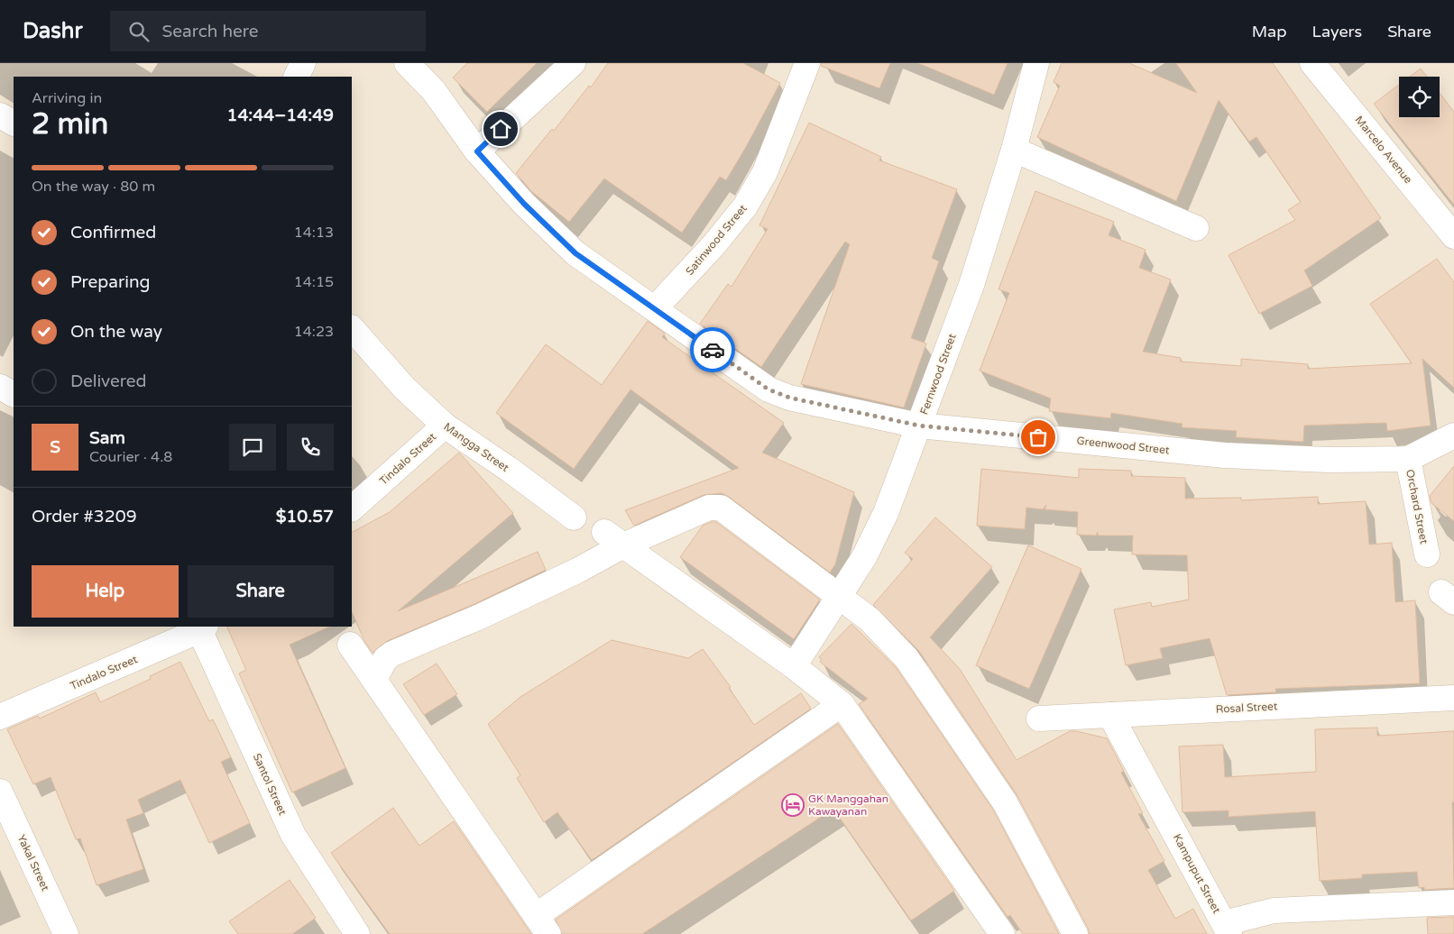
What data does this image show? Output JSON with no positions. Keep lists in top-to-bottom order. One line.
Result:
{"streets":{"street":["Marcelo Avenue","Satinwood Street","Fernwood Street","Greenwood Street","Mangga Street","Tindalo Street","Orchard Street","Rosal Street","Santol Street","Yakal Street","Kampuput Street"]},"crossings":[["Satinwood Street","Greenwood Street"],["Fernwood Street","Greenwood Street"],["Greenwood Street","Orchard Street"],["Mangga Street","Tindalo Street"],["Tindalo Street","Santol Street"],["Rosal Street","Kampuput Street"]],"places":{"hotel":["GK Manggahan Kawayanan"]},"page":{"header":"Dashr","search":"Search here","nav":["Map","Layers","Share"],"heading":["2 min","Arriving in","14:44–14:49"],"panel":["Sam","Courier · 4.8","Order #3209","$10.57"],"bar":"On the way · 80 m","list":[["Confirmed","14:13"],["Preparing","14:15"],["On the way","14:23"],"Delivered"],"round":"S","buttons":["Help","Share"]}}
